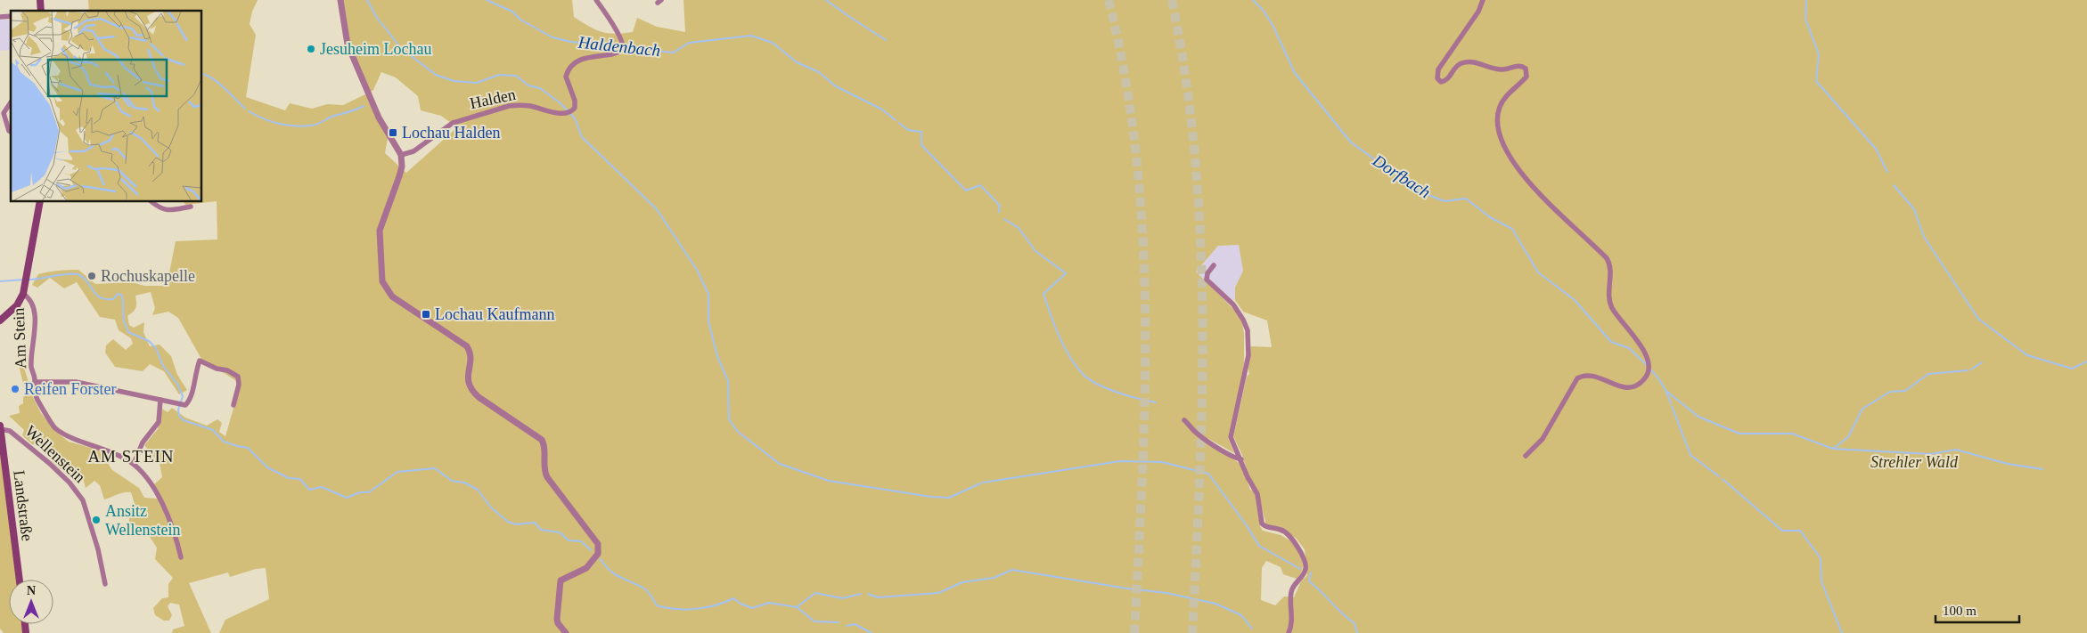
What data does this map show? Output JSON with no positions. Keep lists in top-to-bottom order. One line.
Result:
{"streets":{"main road":["Landstraße"],"street":["Halden","Am Stein","Wellenstein"]},"crossings":[["Wellenstein","Landstraße"]],"districts":["AM STEIN"],"water":["Haldenbach","Dorfbach"],"parks":["Strehler Wald"],"places":{"other":["Jesuheim Lochau","Rochuskapelle","Reifen Forster","Ansitz Wellenstein"],"transit":["Lochau Halden","Lochau Kaufmann"]},"scale_bar":"100 m","north":"top"}
